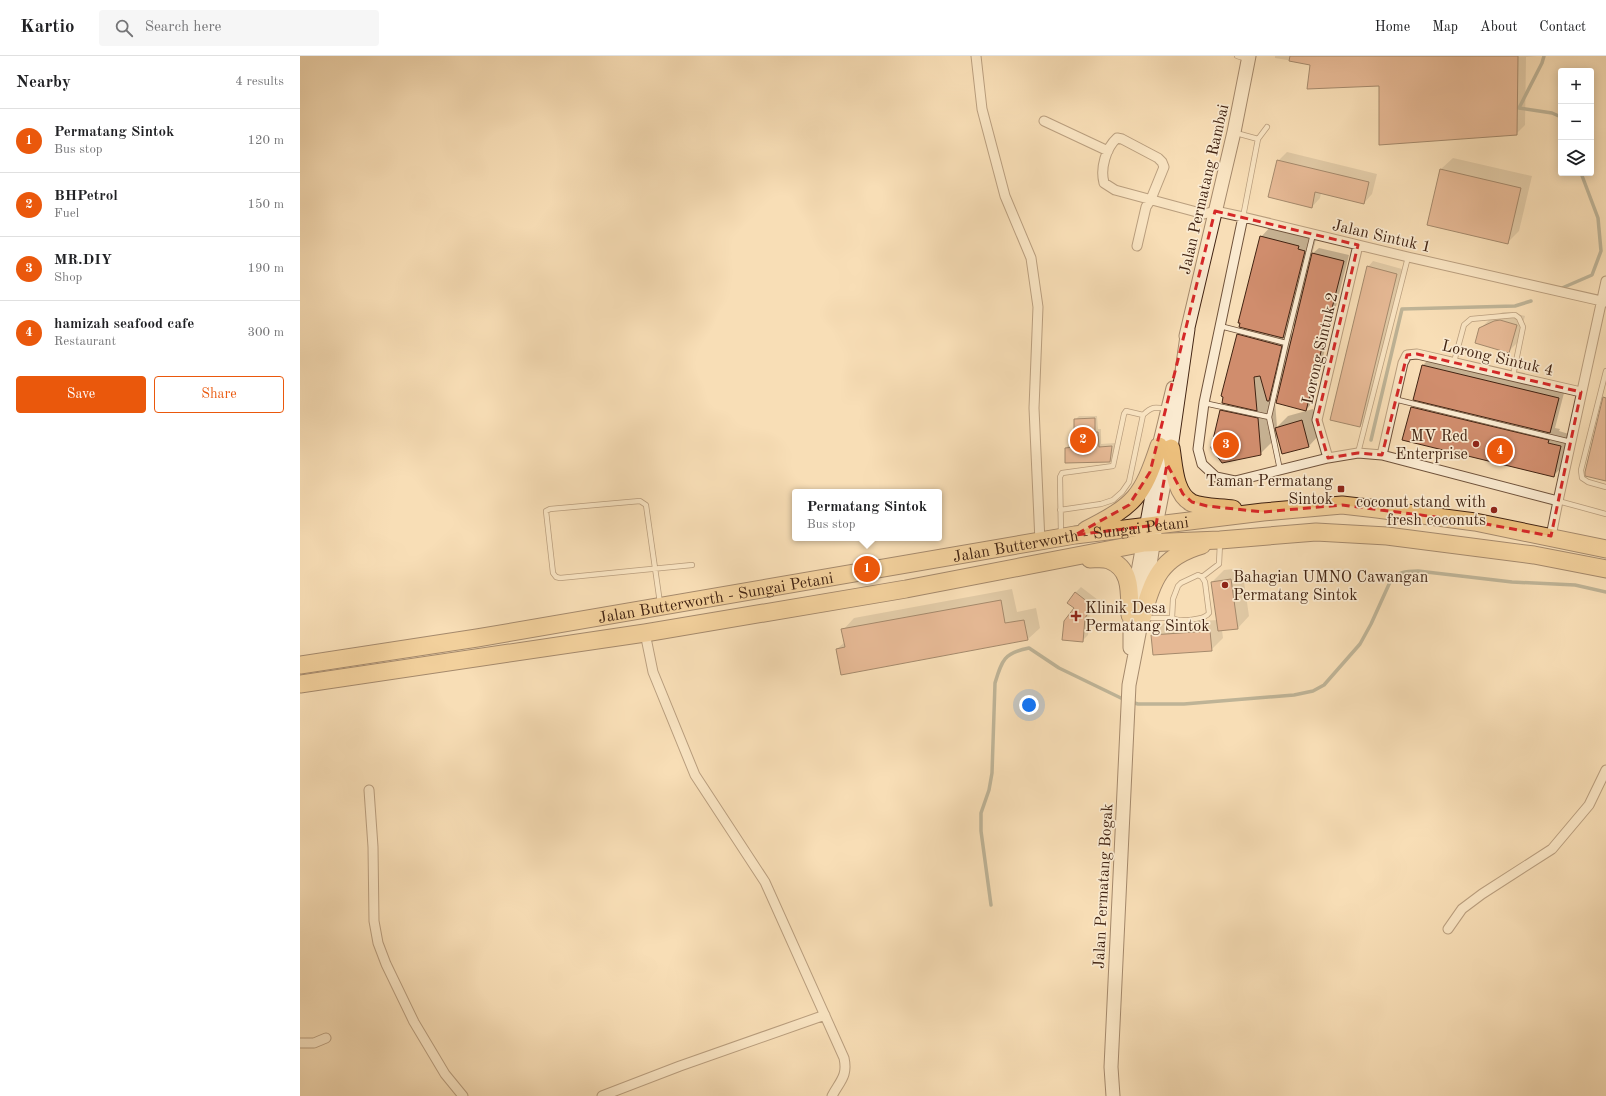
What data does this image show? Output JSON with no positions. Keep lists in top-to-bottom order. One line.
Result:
{"streets":{"highway":["Jalan Butterworth - Sungai Petani"],"street":["Jalan Permatang Rambai","Jalan Sintuk 1","Lorong Sintuk 2","Lorong Sintuk 4","Jalan Permatang Bogak"]},"crossings":[["Jalan Permatang Rambai","Jalan Sintuk 1"],["Jalan Permatang Rambai","Jalan Butterworth - Sungai Petani"],["Jalan Permatang Rambai","Jalan Permatang Bogak"],["Jalan Sintuk 1","Lorong Sintuk 2"],["Jalan Butterworth - Sungai Petani","Jalan Permatang Bogak"]],"places":{"other":["MV Red Enterprise","coconut stand with fresh coconuts","Bahagian UMNO Cawangan Permatang Sintok"],"transit":["Taman Permatang Sintok"],"health":["Klinik Desa Permatang Sintok"]},"page":{"header":"Kartio","search":"Search here","nav":["Home","Map","About","Contact"],"heading":["Nearby","4 results"],"map_buttons":["+","−"],"list":[{"mark":"1","name":"Permatang Sintok","note":"Bus stop","value":"120 m"},{"mark":"2","name":"BHPetrol","note":"Fuel","value":"150 m"},{"mark":"3","name":"MR.DIY","note":"Shop","value":"190 m"},{"mark":"4","name":"hamizah seafood cafe","note":"Restaurant","value":"300 m"}],"buttons":["Save","Share"],"pins":["2","3","4","1"],"popup":["Permatang Sintok","Bus stop"]}}
